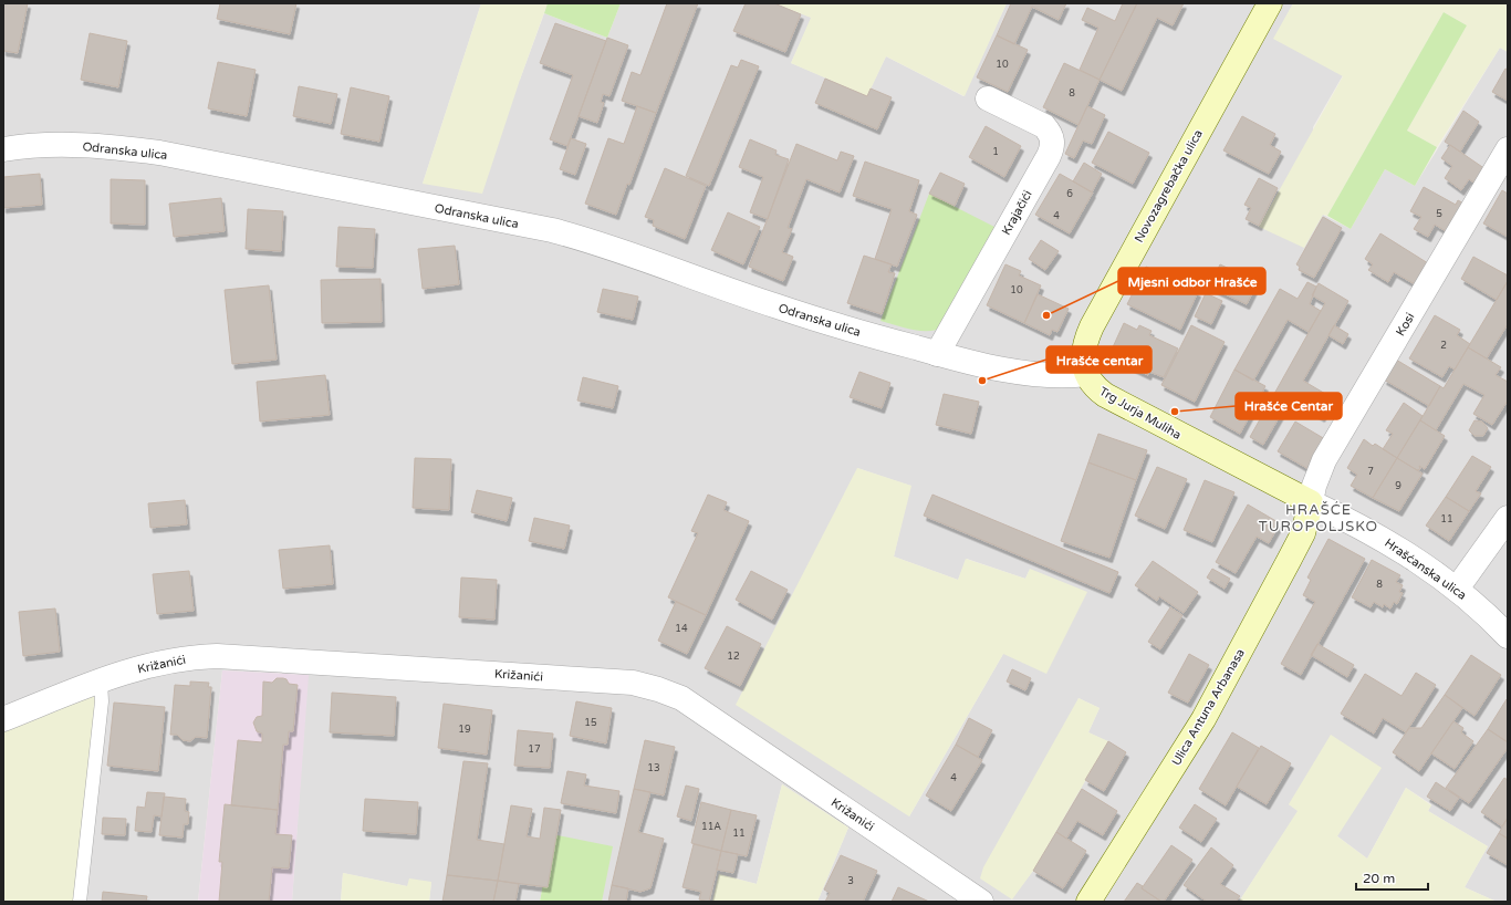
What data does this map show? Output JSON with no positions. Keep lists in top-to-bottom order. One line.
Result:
{"streets":{"main road":["Novozagrebačka ulica","Trg Jurja Muliha","Ulica Antuna Arbanasa"],"street":["Odranska ulica","Krajačići","Kosi","Hrašćanska ulica","Križanići"]},"crossings":[["Odranska ulica","Krajačići"],["Novozagrebačka ulica","Trg Jurja Muliha"],["Kosi","Trg Jurja Muliha"],["Kosi","Hrašćanska ulica"],["Kosi","Ulica Antuna Arbanasa"],["Trg Jurja Muliha","Hrašćanska ulica"],["Trg Jurja Muliha","Ulica Antuna Arbanasa"],["Hrašćanska ulica","Ulica Antuna Arbanasa"]],"districts":["HRAŠĆE TUROPOLJSKO"],"places":["Mjesni odbor Hrašće","Hrašće centar","Hrašće Centar"],"house_numbers":["10","8","1","6","5","4","10","2","7","9","11","8","14","12","15","19","17","13","4","11A","11","3"],"scale_bar":"20 m"}
